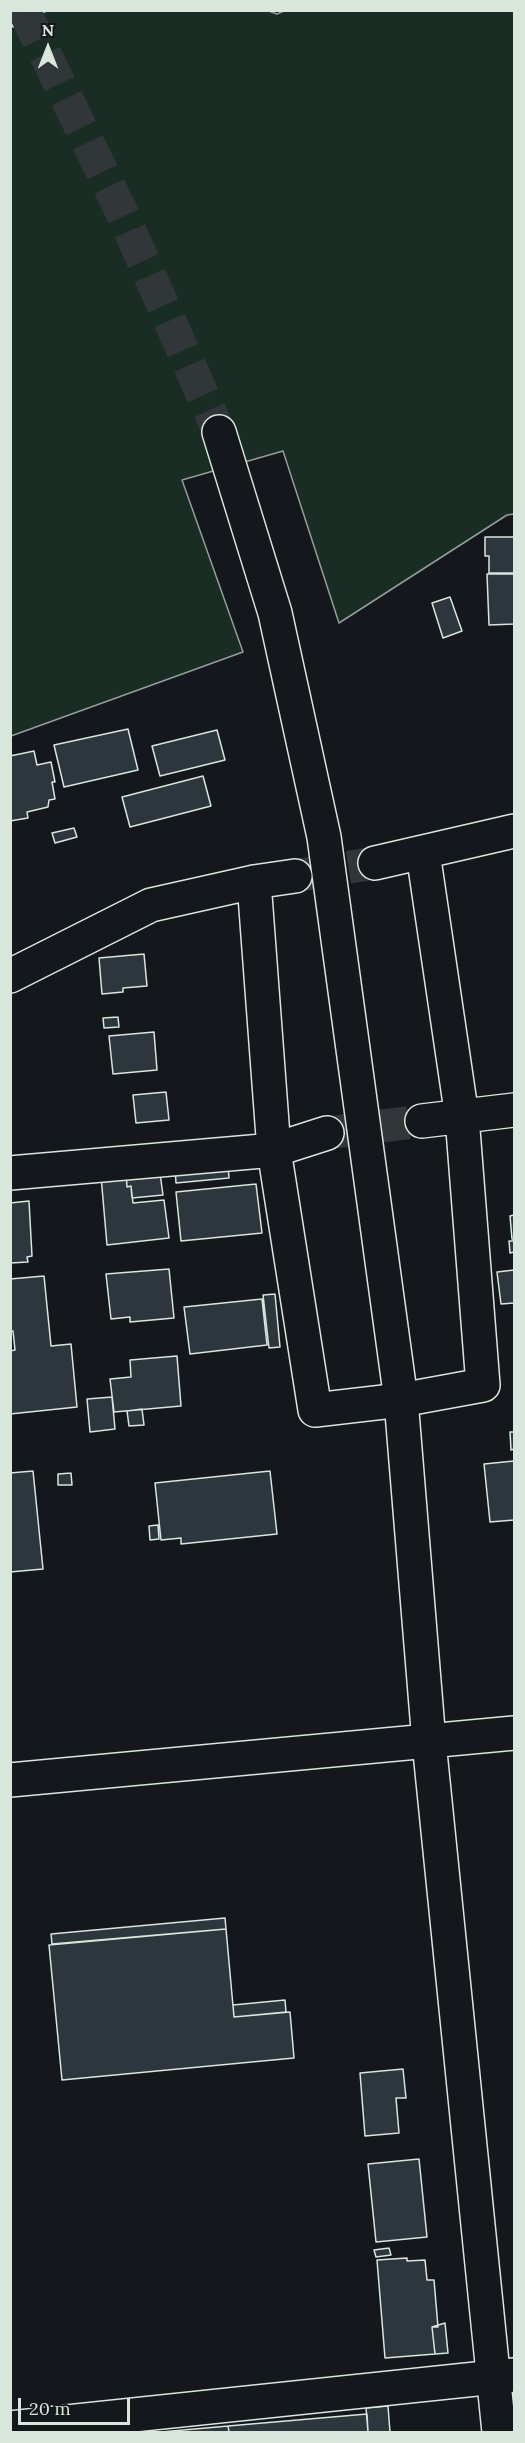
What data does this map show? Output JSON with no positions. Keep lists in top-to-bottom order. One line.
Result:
{"scale_bar":"20 m","north":"top"}
